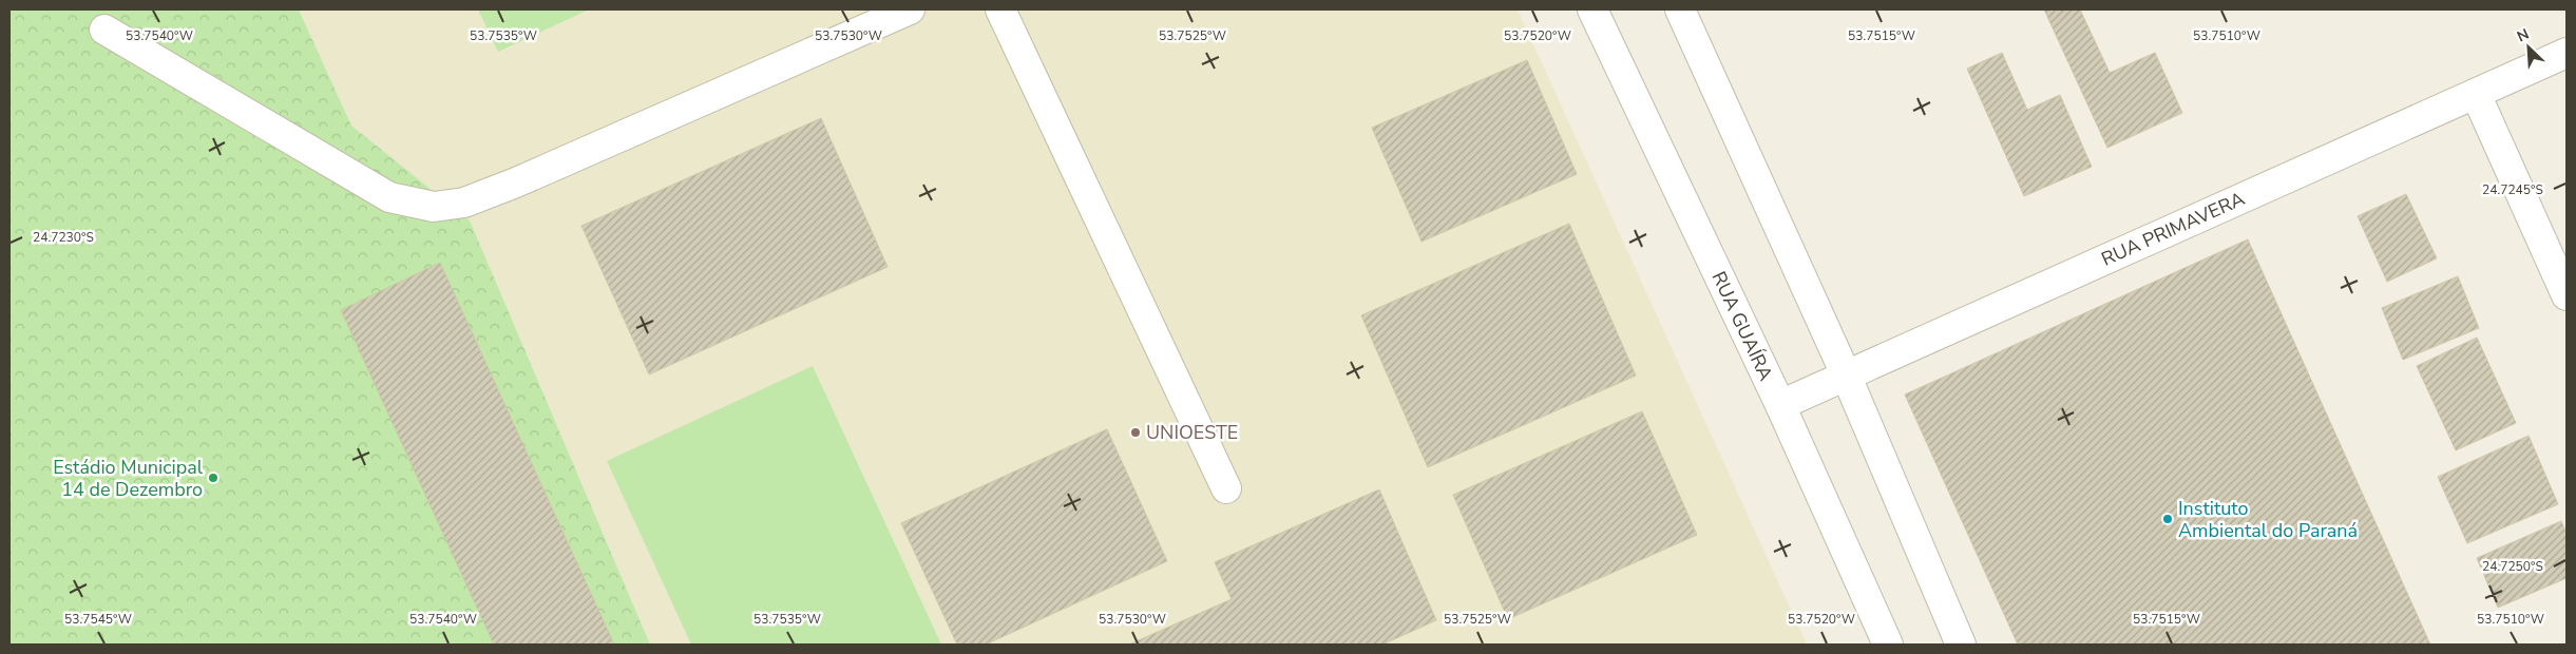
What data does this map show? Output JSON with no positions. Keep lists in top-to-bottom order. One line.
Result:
{"streets":{"street":["RUA PRIMAVERA","RUA GUAÍRA"]},"crossings":[["RUA PRIMAVERA","RUA GUAÍRA"]],"places":["UNIOESTE","Estádio Municipal 14 de Dezembro","Instituto Ambiental do Paraná"],"north":"top left","coordinates":["53.7535°W","53.7540°W","53.7530°W","53.7525°W","53.7520°W","53.7515°W","53.7510°W","24.7245°S","24.7230°S","24.7250°S","53.7545°W"]}
